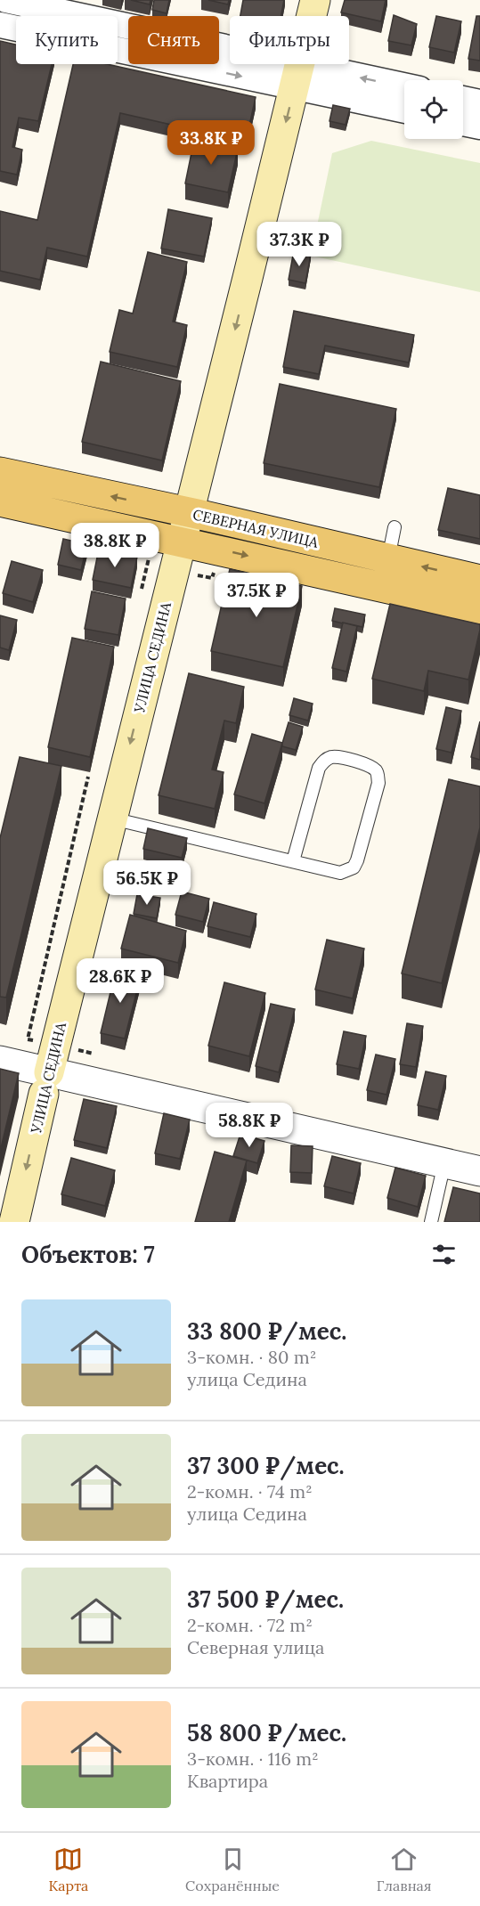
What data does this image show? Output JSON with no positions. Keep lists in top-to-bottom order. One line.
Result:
{"streets":{"main road":["СЕВЕРНАЯ УЛИЦА","УЛИЦА СЕДИНА"]},"crossings":[["СЕВЕРНАЯ УЛИЦА","УЛИЦА СЕДИНА"]],"one_way":["УЛИЦА СЕДИНА"],"page":{"chip":["Купить","Снять","Фильтры"],"price":["33.8K ₽","37.3K ₽","38.8K ₽","37.5K ₽","56.5K ₽","28.6K ₽","58.8K ₽"],"heading":"Объектов: 7","list":[{"name":"33 800 ₽/мес.","note":"3-комн. · 80 m² · улица Седина"},{"name":"37 300 ₽/мес.","note":"2-комн. · 74 m² · улица Седина"},{"name":"37 500 ₽/мес.","note":"2-комн. · 72 m² · Северная улица"},{"name":"58 800 ₽/мес.","note":"3-комн. · 116 m² · Квартира"}],"tabs":["Карта","Сохранённые","Главная"]}}
